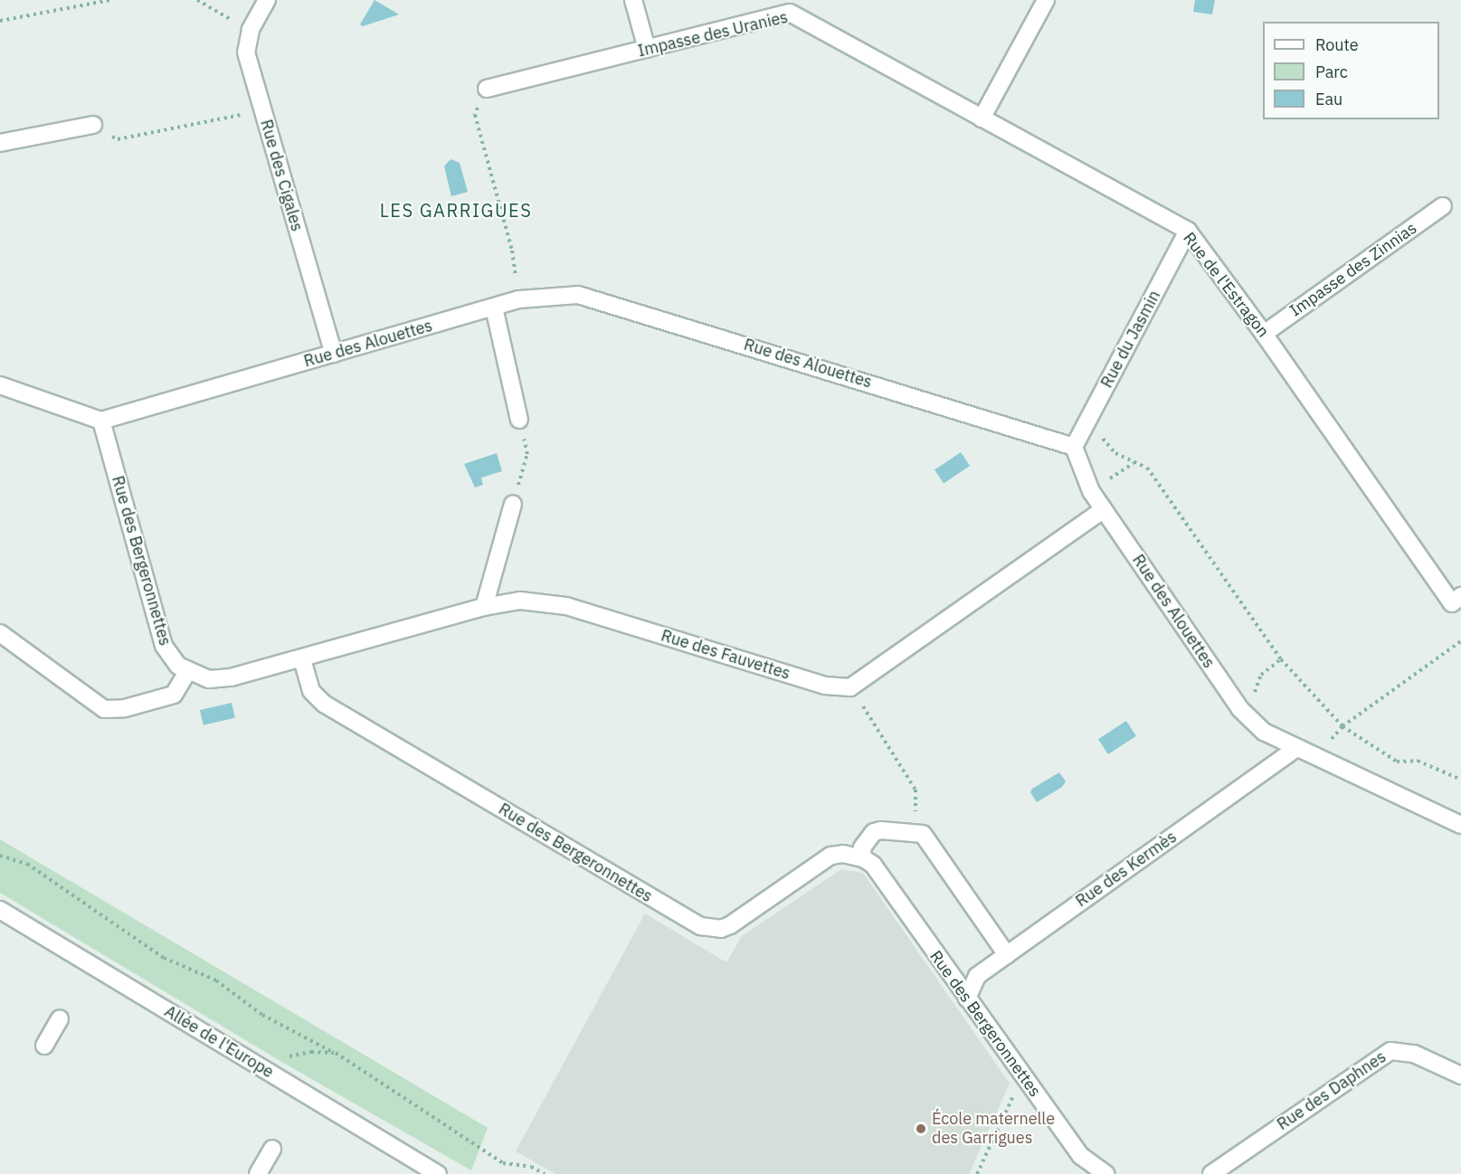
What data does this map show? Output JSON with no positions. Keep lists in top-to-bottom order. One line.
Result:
{"streets":{"street":["Impasse des Uranies","Rue des Cigales","Impasse des Zinnias","Rue de l'Estragon","Rue du Jasmin","Rue des Alouettes","Rue des Bergeronnettes","Rue des Fauvettes","Rue des Kermès","Allée de l'Europe","Rue des Daphnes"]},"crossings":[["Impasse des Uranies","Rue de l'Estragon"],["Rue des Cigales","Rue des Alouettes"],["Impasse des Zinnias","Rue de l'Estragon"],["Rue de l'Estragon","Rue du Jasmin"],["Rue du Jasmin","Rue des Alouettes"],["Rue des Alouettes","Rue des Bergeronnettes"],["Rue des Alouettes","Rue des Kermès"],["Rue des Bergeronnettes","Rue des Fauvettes"],["Rue des Bergeronnettes","Rue des Kermès"]],"districts":["LES GARRIGUES"],"places":["École maternelle des Garrigues"],"legend":["Route","Parc","Eau"]}
